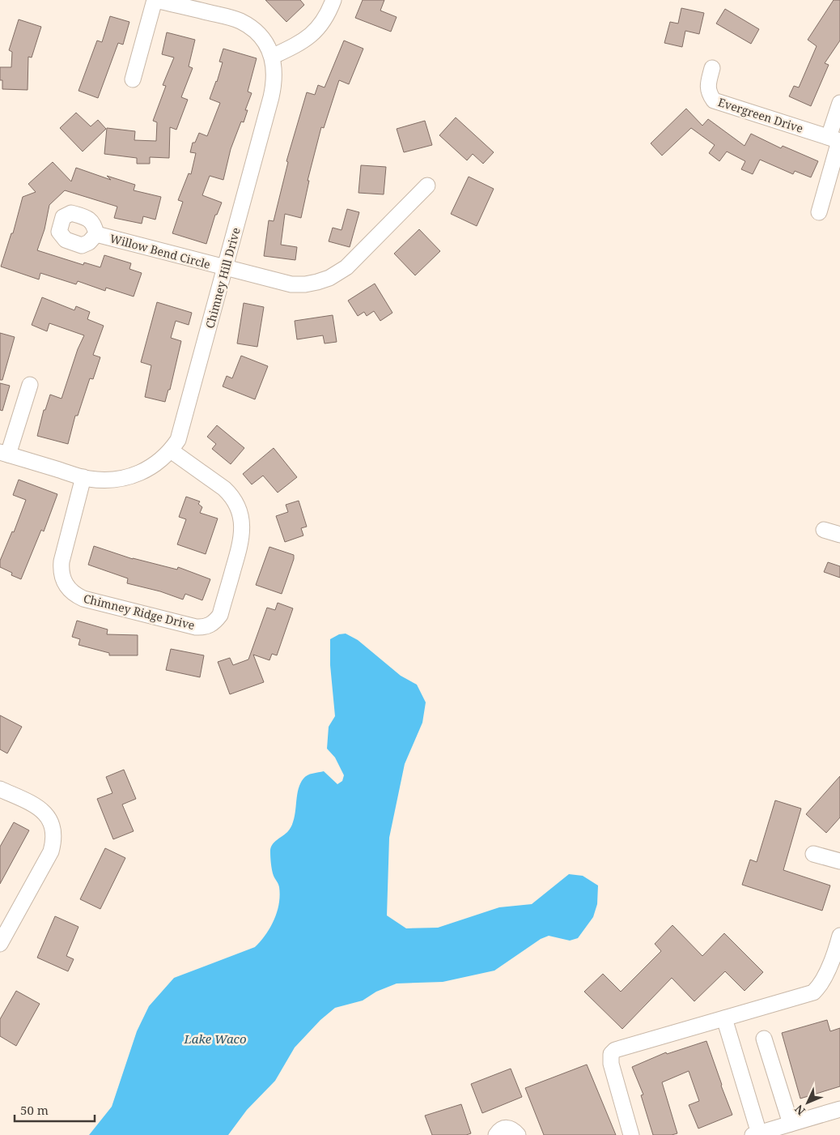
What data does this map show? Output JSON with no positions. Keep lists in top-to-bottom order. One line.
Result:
{"streets":{"street":["Evergreen Drive","Willow Bend Circle","Chimney Hill Drive","Chimney Ridge Drive"]},"crossings":[["Willow Bend Circle","Chimney Hill Drive"],["Chimney Hill Drive","Chimney Ridge Drive"]],"water":["Lake Waco"],"scale_bar":"50 m","north":"bottom left"}
